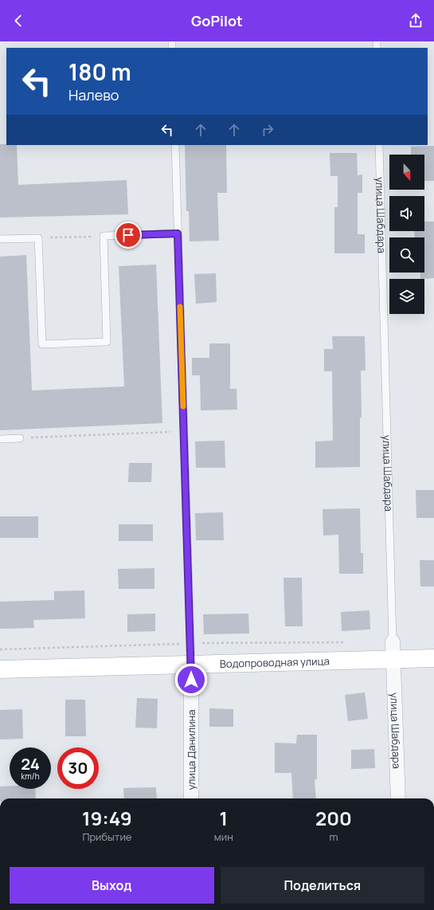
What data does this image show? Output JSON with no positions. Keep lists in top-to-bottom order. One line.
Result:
{"streets":{"main road":["Водопроводная улица"],"street":["улица Шабдара","улица Данилина"]},"crossings":[["улица Шабдара","Водопроводная улица"],["Водопроводная улица","улица Данилина"]],"north":"bottom","page":{"header":"GoPilot","turn":["180 m","Налево"],"speed":"24 km/h","limit":"30","eta":["19:49","Прибытие","1","мин","200","m"],"buttons":["Выход","Поделиться"]}}
